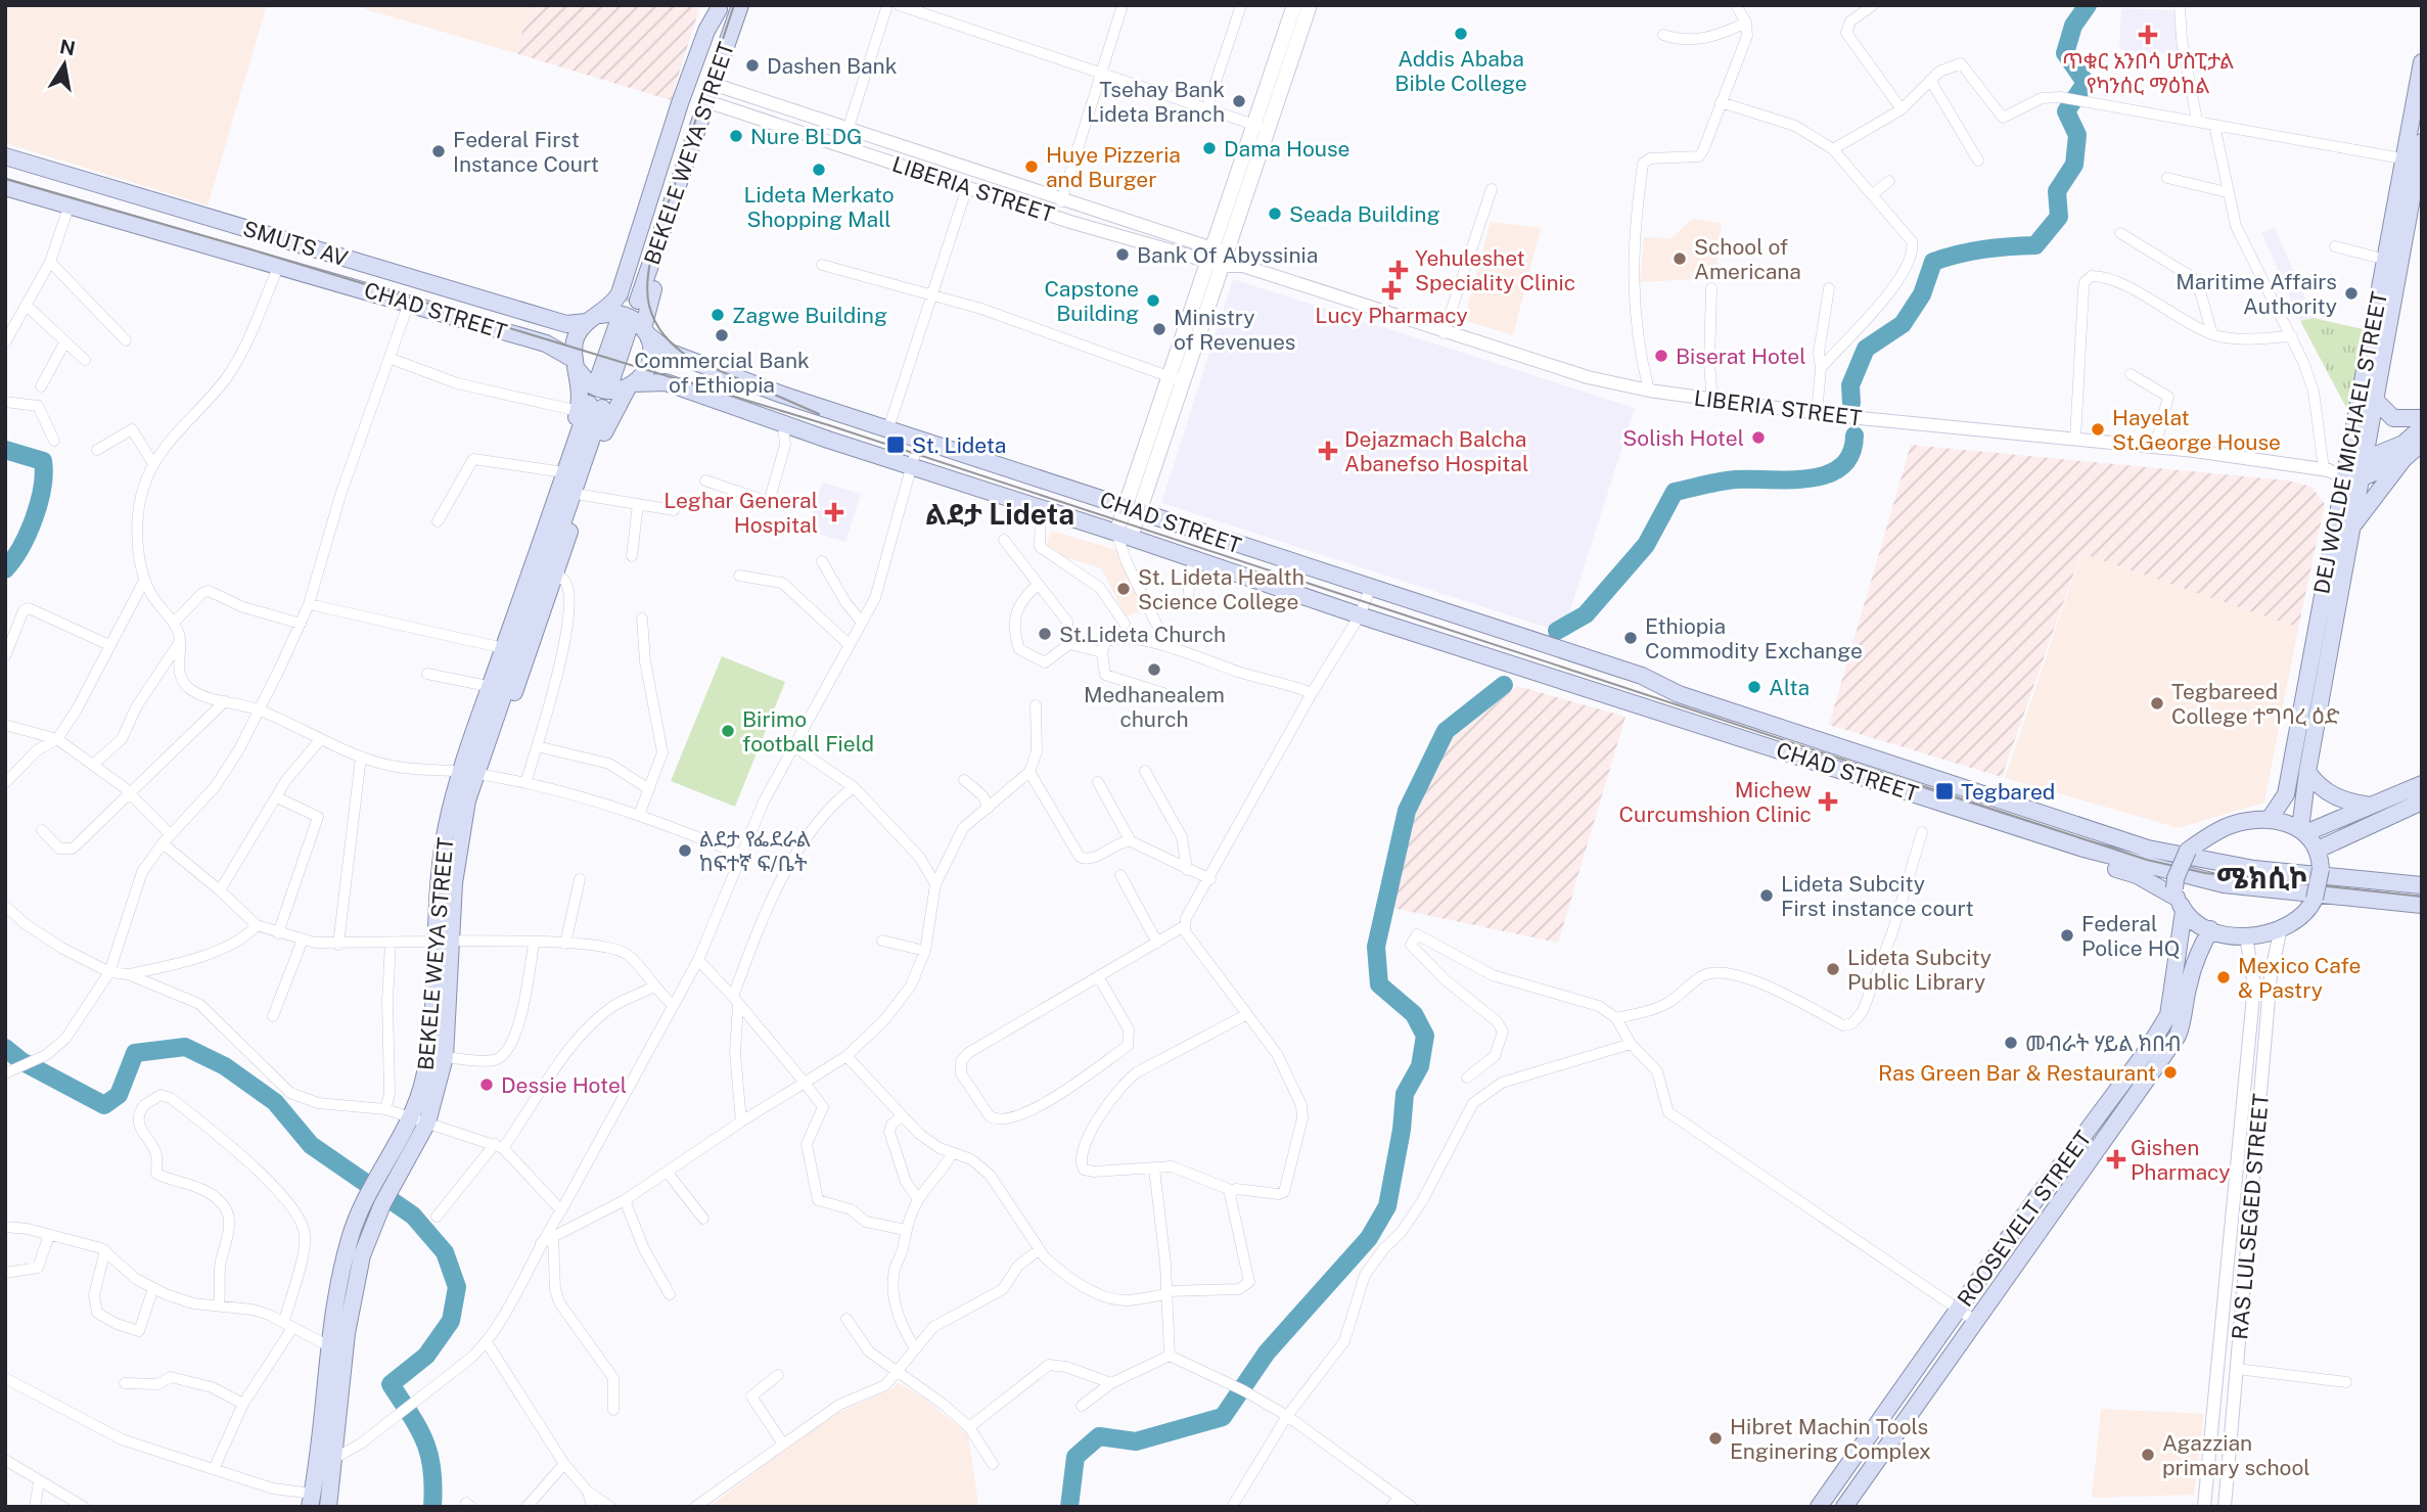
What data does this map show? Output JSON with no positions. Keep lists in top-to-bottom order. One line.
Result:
{"streets":{"main road":["BEKELE WEYA STREET","SMUTS AV","CHAD STREET","DEJ WOLDE MICHAEL STREET","ROOSEVELT STREET"],"street":["LIBERIA STREET","RAS LULSEGED STREET"]},"crossings":[["BEKELE WEYA STREET","LIBERIA STREET"],["LIBERIA STREET","DEJ WOLDE MICHAEL STREET"],["SMUTS AV","CHAD STREET"],["CHAD STREET","DEJ WOLDE MICHAEL STREET"],["CHAD STREET","RAS LULSEGED STREET"],["CHAD STREET","ROOSEVELT STREET"],["DEJ WOLDE MICHAEL STREET","RAS LULSEGED STREET"],["DEJ WOLDE MICHAEL STREET","ROOSEVELT STREET"],["RAS LULSEGED STREET","ROOSEVELT STREET"]],"districts":["ልደታ Lideta","ሜክሲኮ"],"places":{"other":["Addis Ababa Bible College","Dashen Bank","Tsehay Bank Lideta Branch","Nure BLDG","Dama House","Federal First Instance Court","Huye Pizzeria and Burger","Lideta Merkato Shopping Mall","Seada Building","Bank Of Abyssinia","School of Americana","Maritime Affairs Authority","Capstone Building","Zagwe Building","Ministry of Revenues","Commercial Bank of Ethiopia","Biserat Hotel","Hayelat St.George House","Solish Hotel","St. Lideta Health Science College","St.Lideta Church","Ethiopia Commodity Exchange","Medhanealem church","Alta","Tegbareed College ተግባረ ዕድ","Birimo football Field","ልደታ የፌደራል ከፍተኛ ፍ/ቤት","Lideta Subcity First instance court","Federal Police HQ","Lideta Subcity Public Library","Mexico Cafe & Pastry","መብራት ሃይል ክበብ","Ras Green Bar & Restaurant","Dessie Hotel","Hibret Machin Tools Enginering Complex","Agazzian primary school"],"health":["ጥቁር አንበሳ ሆስፒታል የካንሰር ማዕከል","Yehuleshet Speciality Clinic","Lucy Pharmacy","Dejazmach Balcha Abanefso Hospital","Leghar General Hospital","Michew Curcumshion Clinic","Gishen Pharmacy"],"transit":["St. Lideta","Tegbared"]},"north":"top"}
